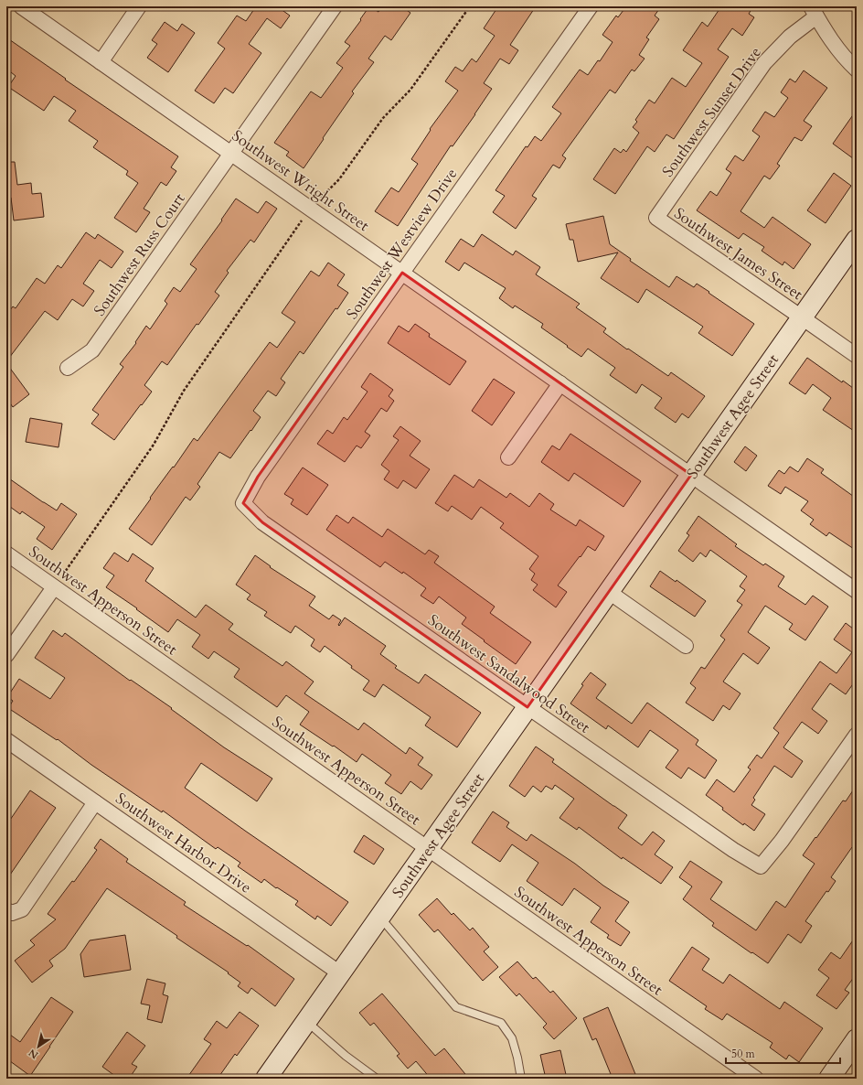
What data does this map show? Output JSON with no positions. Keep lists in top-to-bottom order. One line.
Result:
{"streets":{"street":["Southwest Sunset Drive","Southwest Wright Street","Southwest Westview Drive","Southwest James Street","Southwest Russ Court","Southwest Agee Street","Southwest Apperson Street","Southwest Sandalwood Street","Southwest Harbor Drive"]},"crossings":[["Southwest Sunset Drive","Southwest James Street"],["Southwest Wright Street","Southwest Westview Drive"],["Southwest Wright Street","Southwest Russ Court"],["Southwest Wright Street","Southwest Agee Street"],["Southwest Westview Drive","Southwest Sandalwood Street"],["Southwest James Street","Southwest Agee Street"],["Southwest Agee Street","Southwest Apperson Street"],["Southwest Agee Street","Southwest Sandalwood Street"],["Southwest Agee Street","Southwest Harbor Drive"]],"scale_bar":"50 m","north":"bottom left"}
